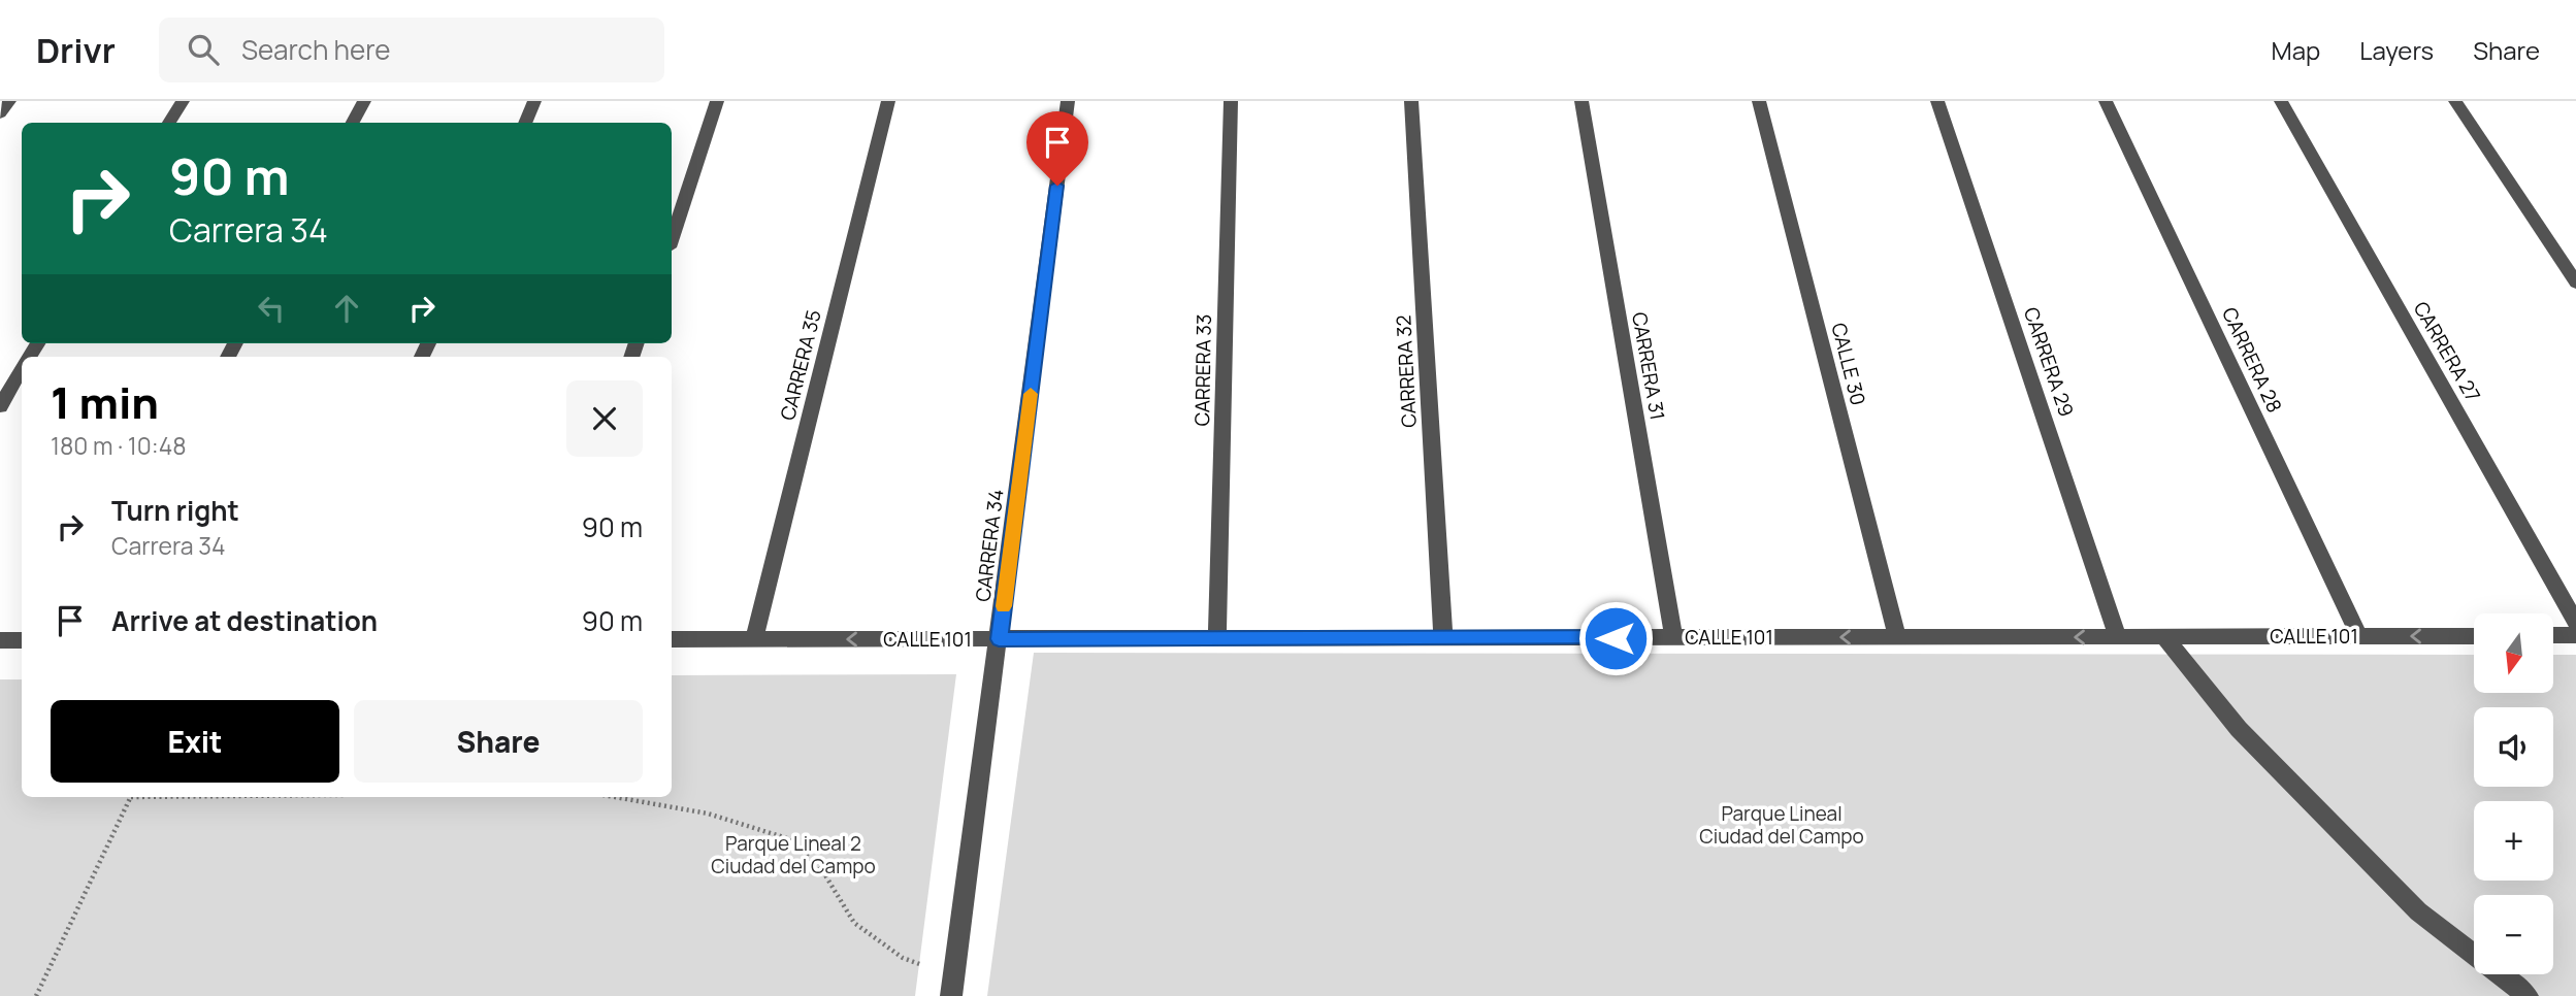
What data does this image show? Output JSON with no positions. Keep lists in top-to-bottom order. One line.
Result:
{"streets":{"street":["CARRERA 27","CARRERA 28","CARRERA 29","CALLE 30","CARRERA 35","CARRERA 31","CARRERA 33","CARRERA 32","CARRERA 34","CALLE 101"]},"crossings":[["CARRERA 28","CALLE 101"],["CARRERA 29","CALLE 101"],["CALLE 30","CALLE 101"],["CARRERA 35","CALLE 101"],["CARRERA 31","CALLE 101"],["CARRERA 33","CALLE 101"],["CARRERA 32","CALLE 101"],["CARRERA 34","CALLE 101"]],"one_way":["CALLE 101"],"parks":["Parque Lineal Ciudad del Campo","Parque Lineal 2 Ciudad del Campo"],"north":"bottom","page":{"header":"Drivr","search":"Search here","nav":["Map","Layers","Share"],"turn":["90 m","Carrera 34"],"heading":["1 min","180 m · 10:48"],"list":[{"name":"Turn right","note":"Carrera 34","value":"90 m"},{"name":"Arrive at destination","value":"90 m"}],"map_buttons":["+","−"],"buttons":["Exit","Share"]}}
